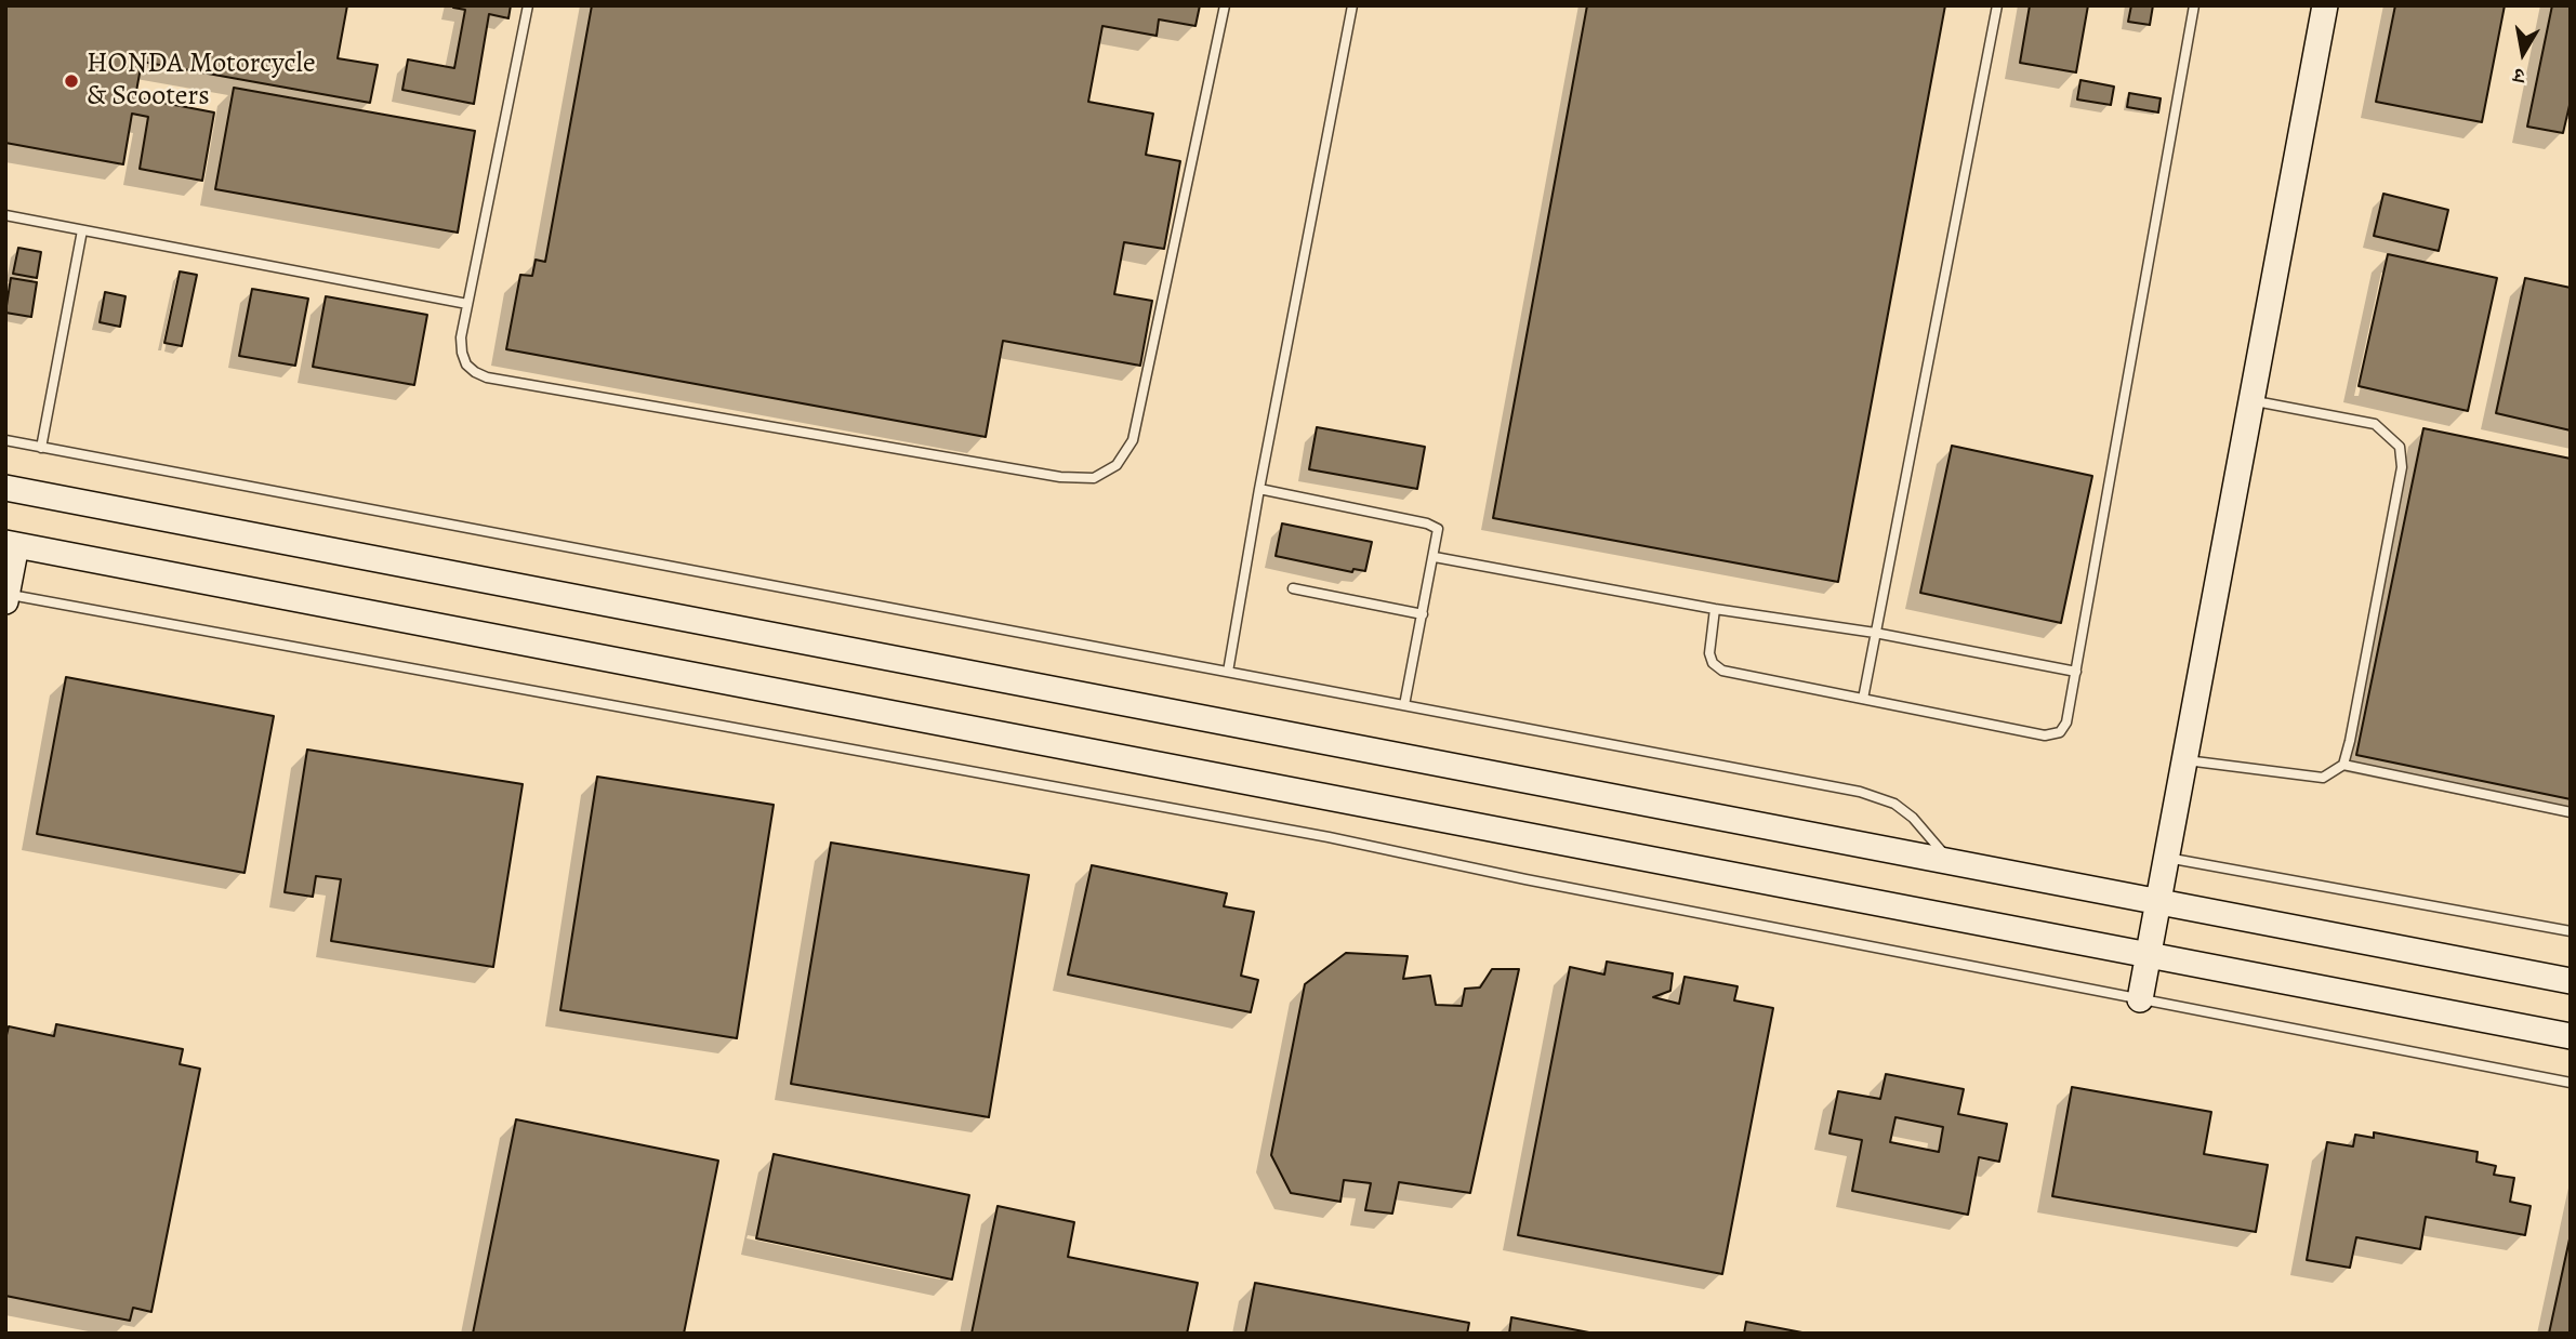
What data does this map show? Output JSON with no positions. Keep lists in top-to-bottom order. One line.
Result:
{"places":["HONDA Motorcycle & Scooters"],"north":"bottom"}
